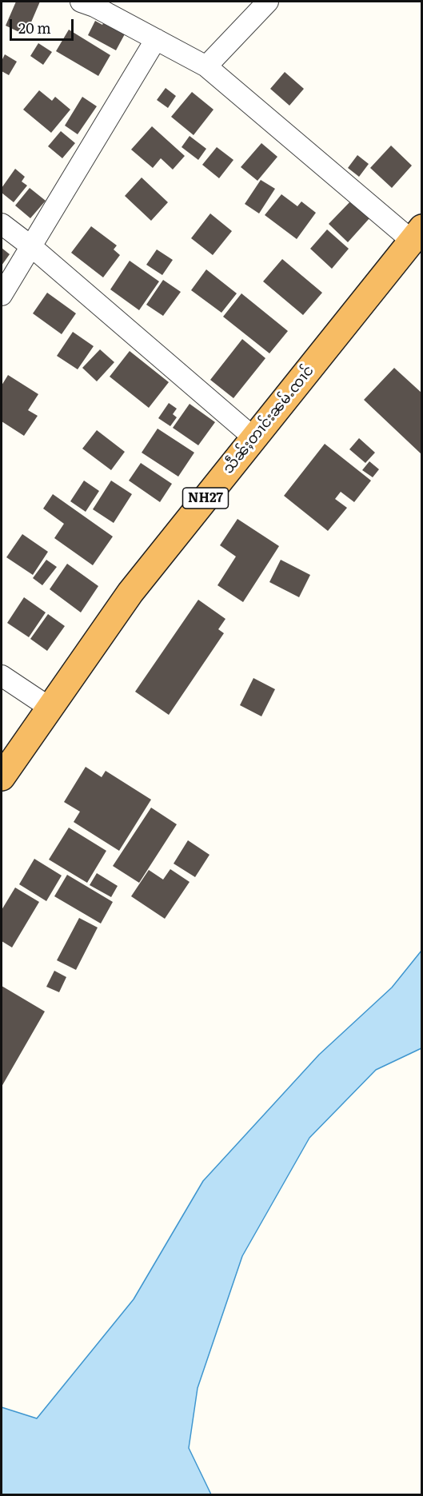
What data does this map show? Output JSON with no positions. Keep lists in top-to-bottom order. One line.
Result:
{"streets":{"highway":["သဵၼ်ႈတၢင်းၼမ်ႉၸၢင်","NH27"]},"scale_bar":"20 m"}
